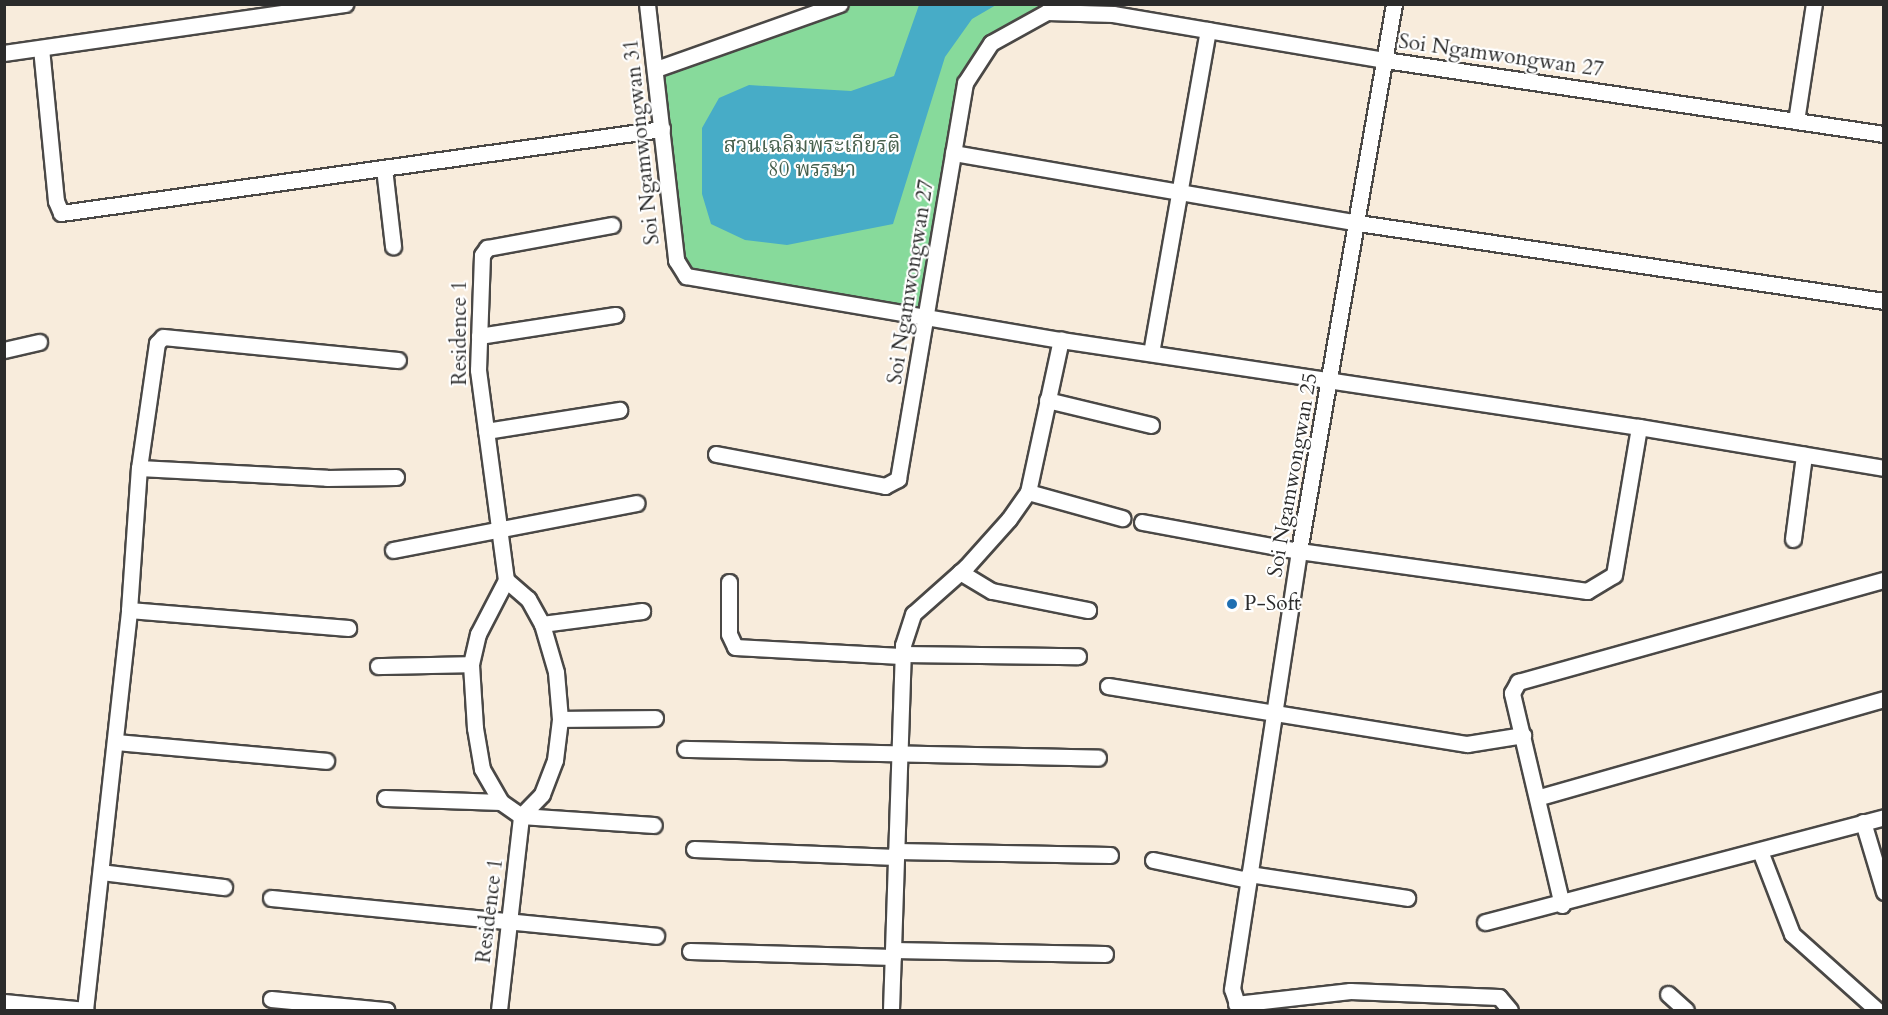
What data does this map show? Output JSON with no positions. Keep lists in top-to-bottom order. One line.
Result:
{"streets":{"street":["Soi Ngamwongwan 27","Soi Ngamwongwan 31","Residence 1","Soi Ngamwongwan 25"]},"crossings":[["Soi Ngamwongwan 27","Soi Ngamwongwan 31"],["Soi Ngamwongwan 27","Soi Ngamwongwan 25"]],"parks":["สวนเฉลิมพระเกียรติ 80 พรรษา"],"places":["P-Soft"]}
